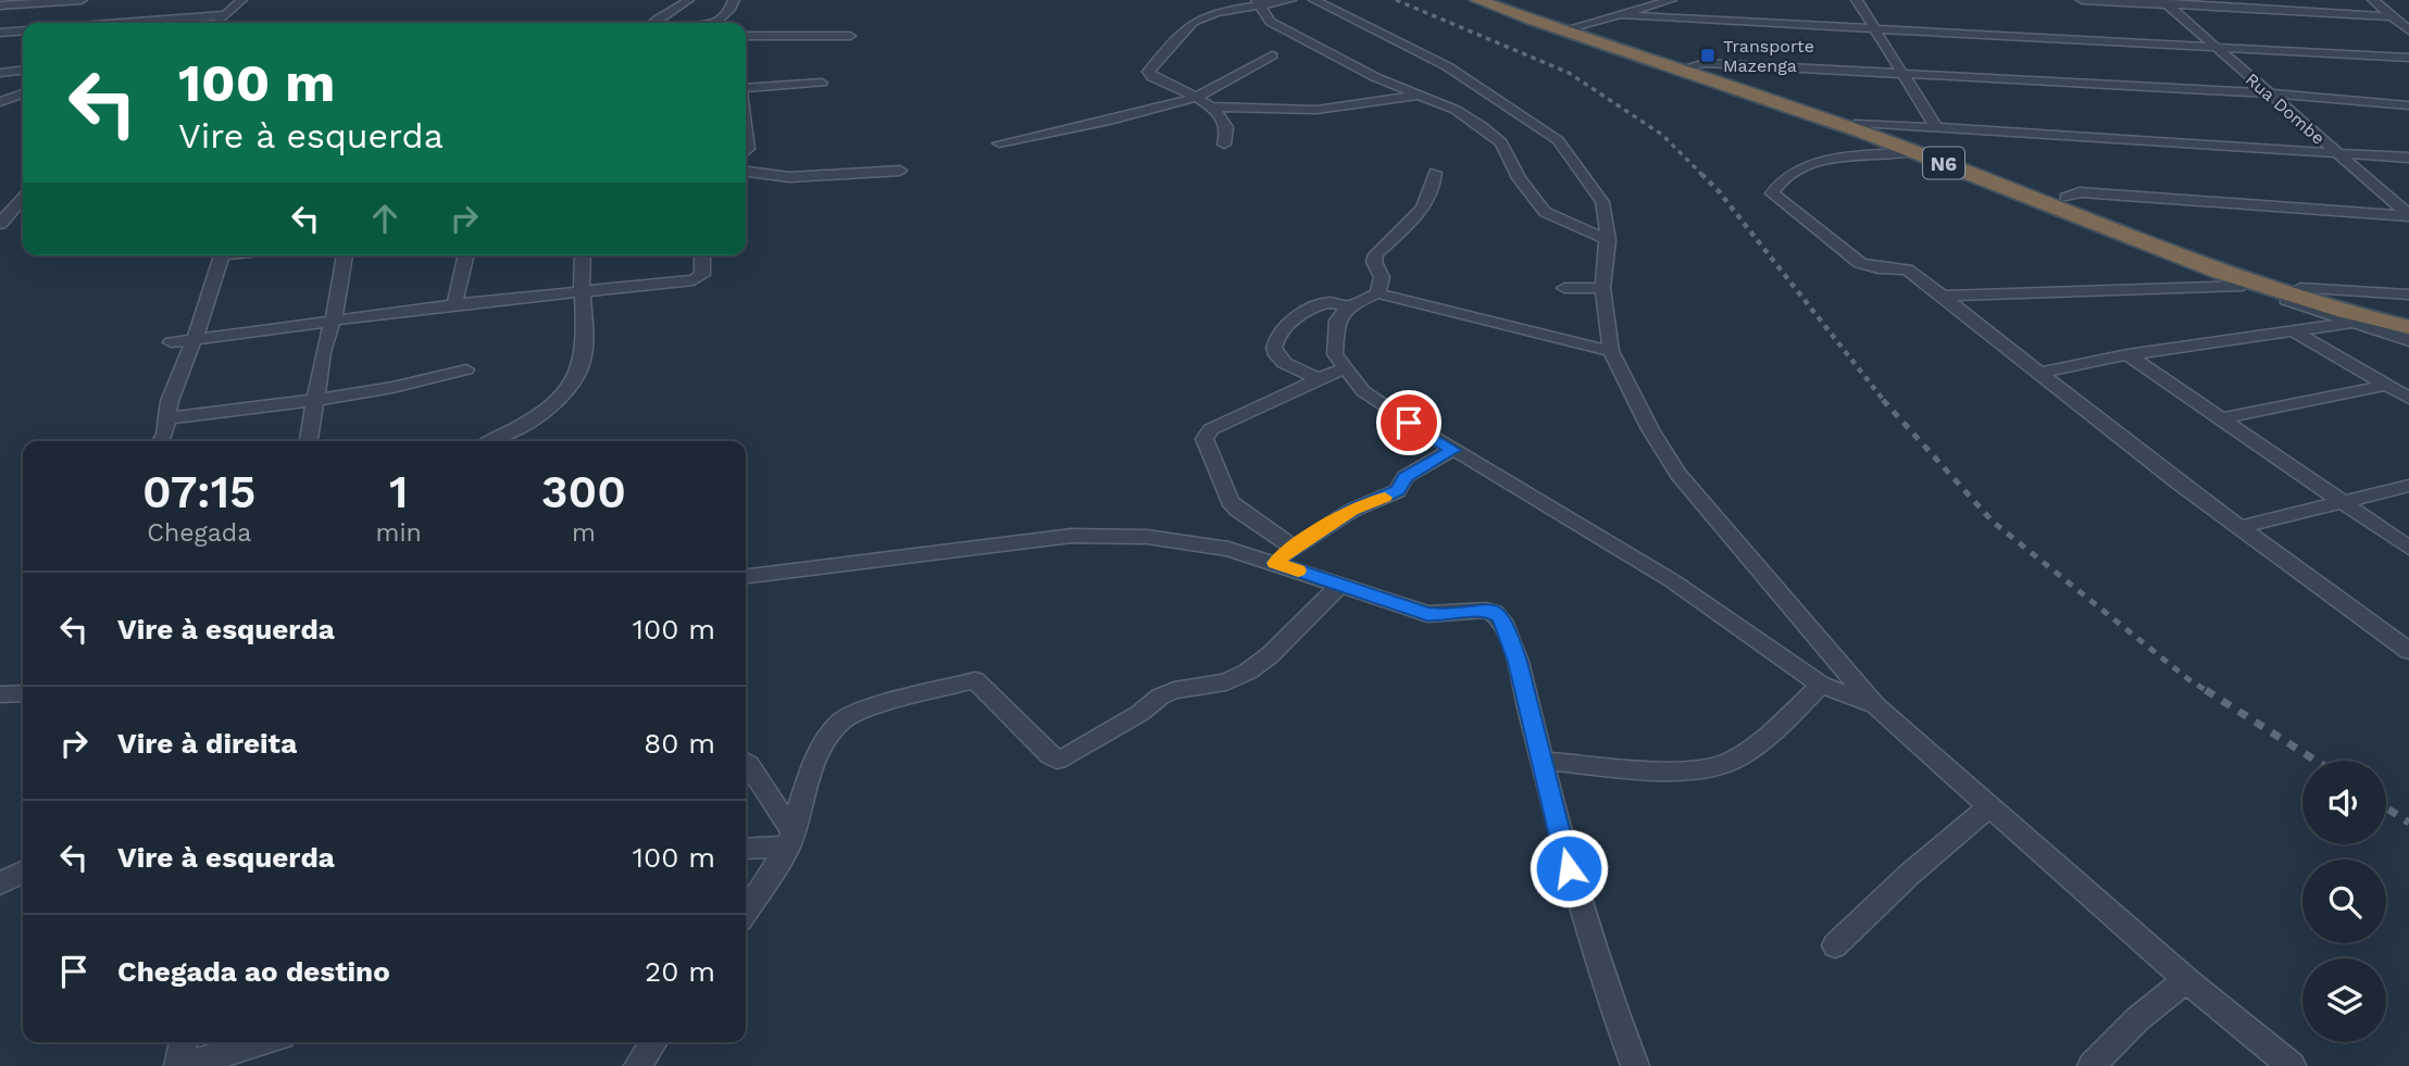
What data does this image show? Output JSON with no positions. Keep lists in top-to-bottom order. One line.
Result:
{"streets":{"highway":["N6"],"street":["Rua Dombe"]},"places":{"transit":["Transporte Mazenga"]},"page":{"turn":["100 m","Vire à esquerda"],"eta":["07:15","Chegada","1","min","300","m"],"list":[{"name":"Vire à esquerda","value":"100 m"},{"name":"Vire à direita","value":"80 m"},{"name":"Vire à esquerda","value":"100 m"},{"name":"Chegada ao destino","value":"20 m"}]}}
